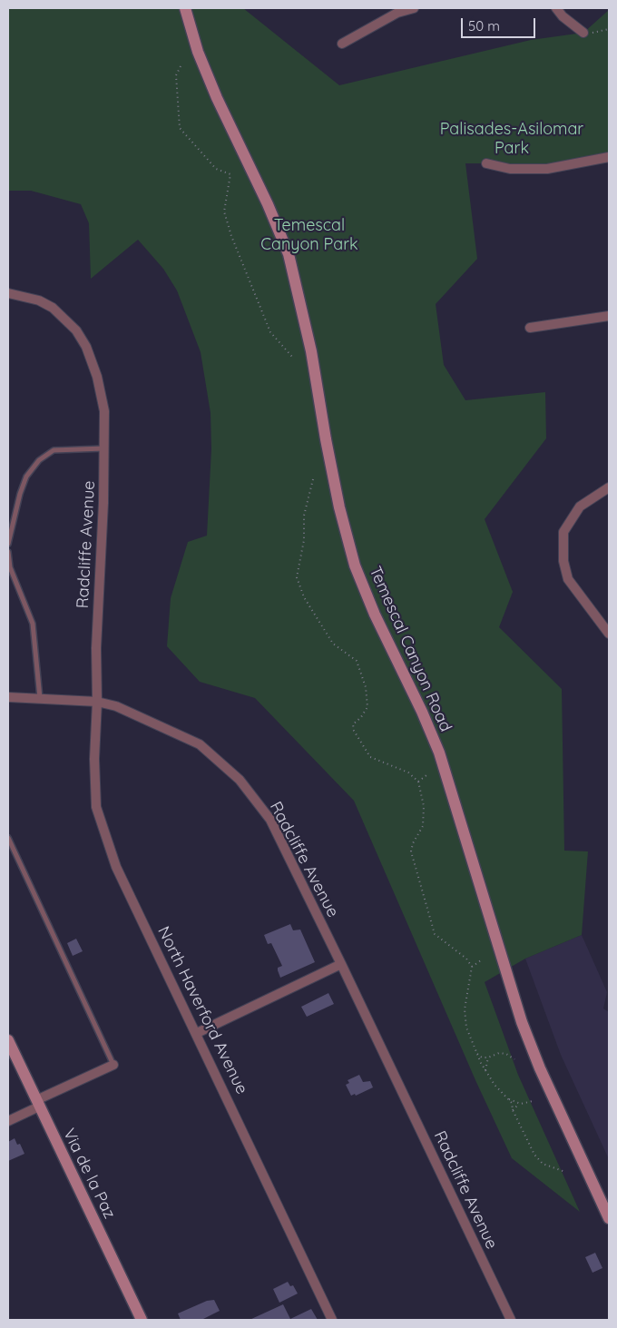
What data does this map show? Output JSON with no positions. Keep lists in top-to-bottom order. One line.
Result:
{"streets":{"main road":["Temescal Canyon Road","Via de la Paz"],"street":["Radcliffe Avenue","North Haverford Avenue"]},"crossings":[["Radcliffe Avenue","North Haverford Avenue"]],"parks":["Palisades-Asilomar Park","Temescal Canyon Park"],"scale_bar":"50 m"}
